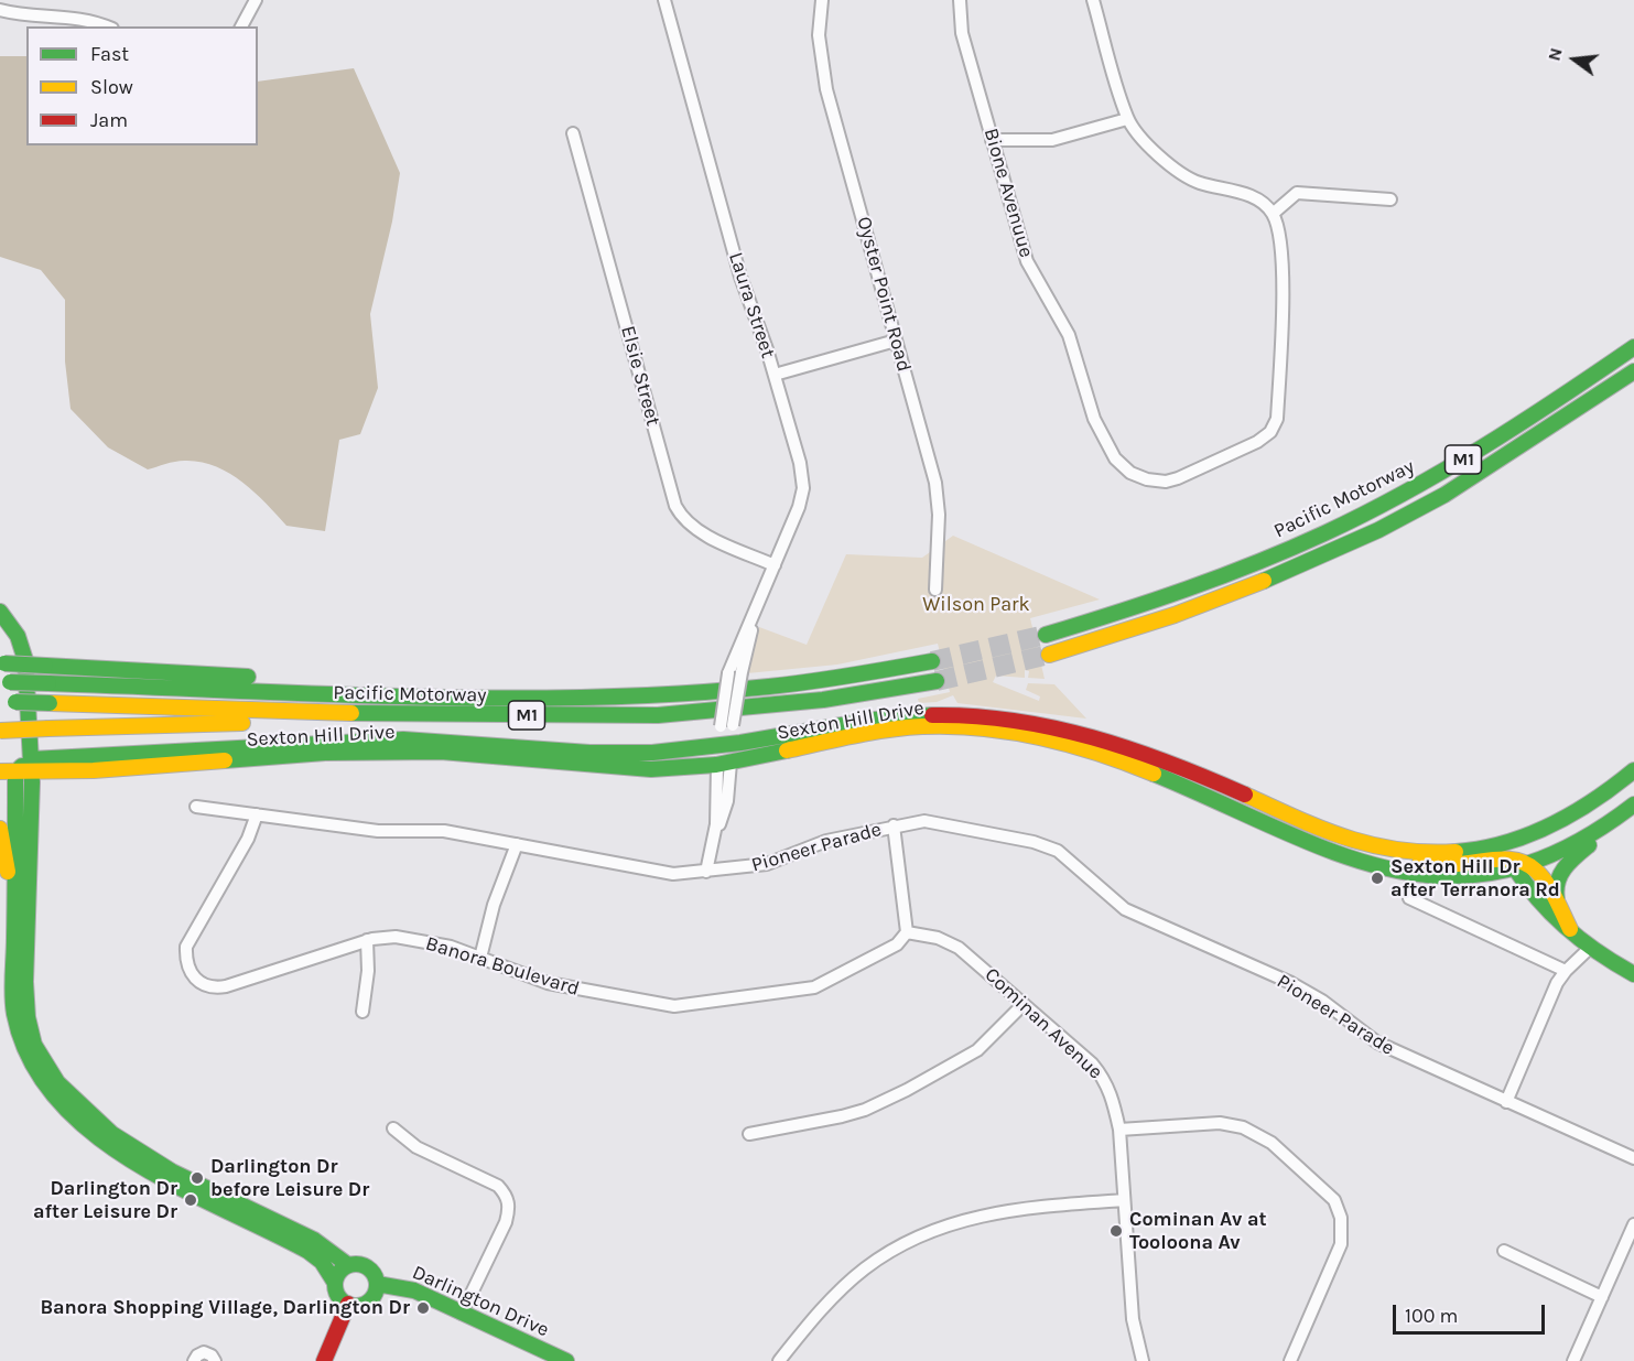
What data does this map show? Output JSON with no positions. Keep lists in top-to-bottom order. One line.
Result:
{"streets":{"main road":["M1","Pacific Motorway","Sexton Hill Drive","Darlington Drive"],"street":["Bione Avenuue","Oyster Point Road","Laura Street","Elsie Street","Pioneer Parade","Banora Boulevard","Cominan Avenue"]},"crossings":[["Laura Street","Elsie Street"],["Pioneer Parade","Banora Boulevard"],["Banora Boulevard","Cominan Avenue"]],"parks":["Wilson Park"],"places":["Sexton Hill Dr after Terranora Rd","Darlington Dr before Leisure Dr","Darlington Dr after Leisure Dr","Cominan Av at Tooloona Av","Banora Shopping Village, Darlington Dr"],"legend":["Fast","Slow","Jam"],"scale_bar":"100 m","north":"left"}
